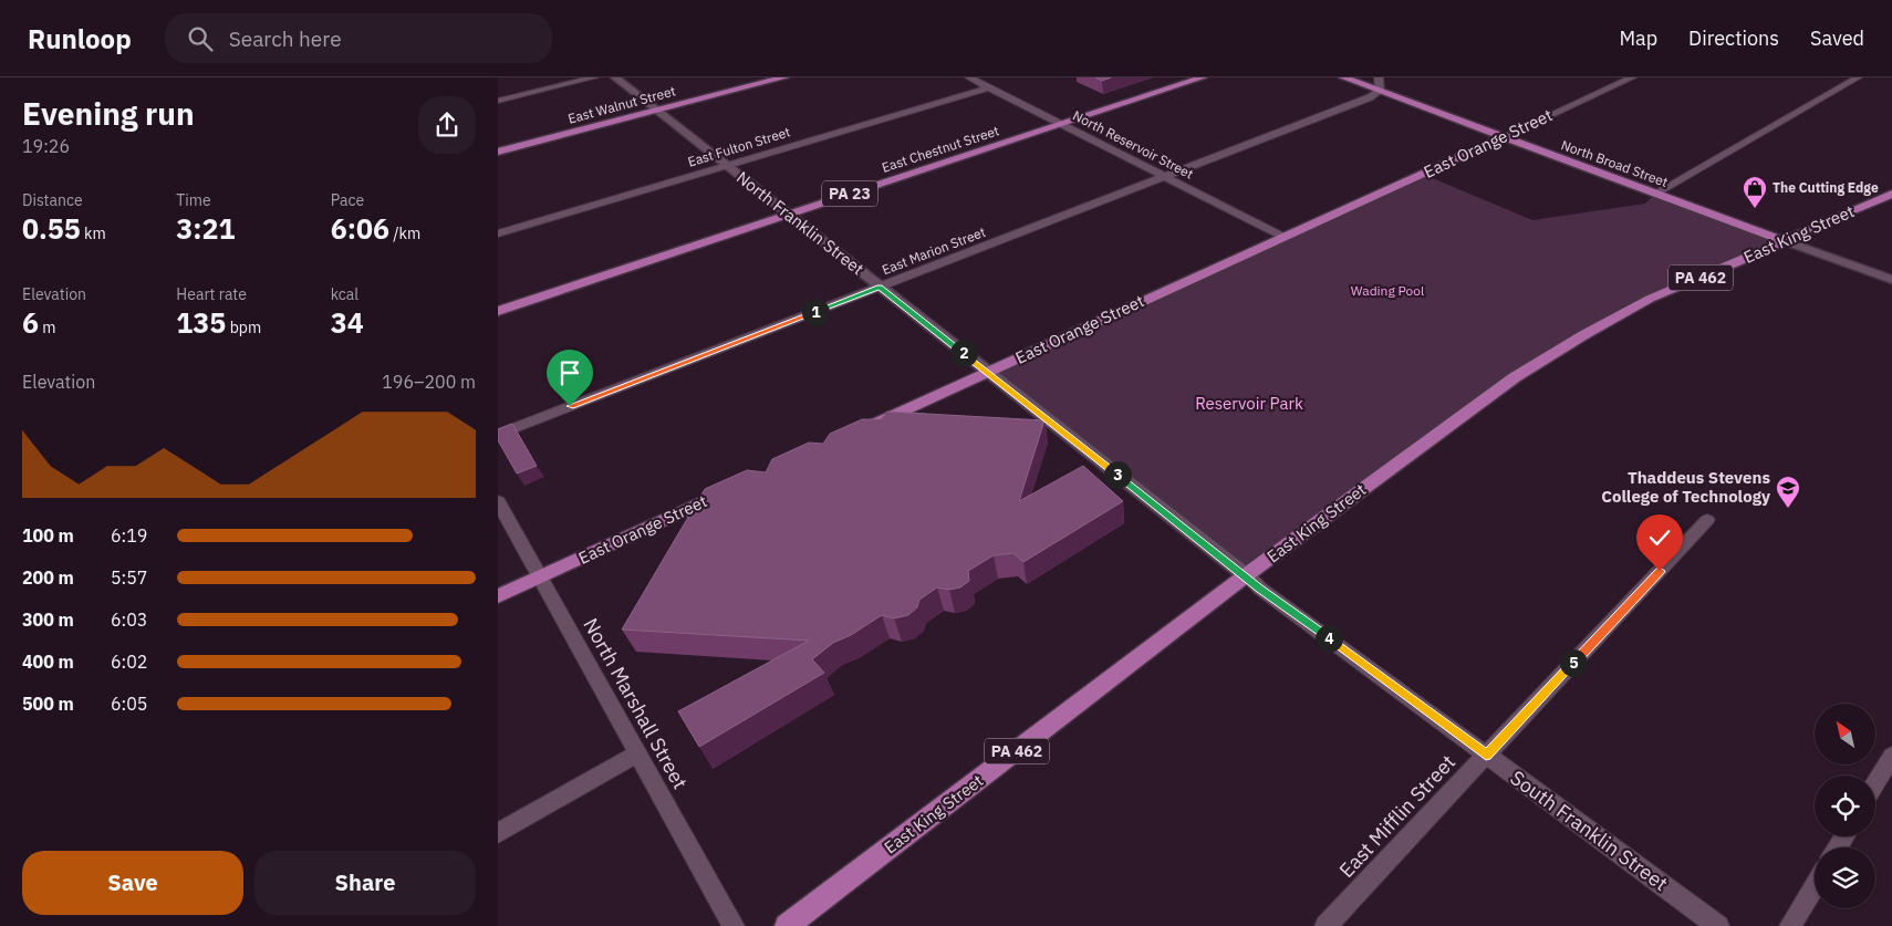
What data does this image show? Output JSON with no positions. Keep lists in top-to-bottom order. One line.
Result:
{"streets":{"main road":["East Walnut Street","East Orange Street","East Chestnut Street","North Broad Street","PA 23","North Franklin Street","East King Street","PA 462"],"street":["North Reservoir Street","East Fulton Street","East Marion Street","North Marshall Street","East Mifflin Street","South Franklin Street"]},"crossings":[["East Walnut Street","North Franklin Street"],["East Orange Street","North Reservoir Street"],["East Orange Street","North Broad Street"],["East Orange Street","North Franklin Street"],["East Orange Street","North Marshall Street"],["North Reservoir Street","East Fulton Street"],["North Reservoir Street","East Chestnut Street"],["North Reservoir Street","East Marion Street"],["East Fulton Street","North Franklin Street"],["East Chestnut Street","North Franklin Street"],["North Broad Street","East King Street"],["North Broad Street","East Marion Street"],["North Franklin Street","East King Street"],["North Franklin Street","East Marion Street"],["North Franklin Street","South Franklin Street"],["East King Street","South Franklin Street"],["East Mifflin Street","South Franklin Street"]],"parks":["Wading Pool","Reservoir Park"],"places":{"shop":["The Cutting Edge"],"school or university":["Thaddeus Stevens College of Technology"]},"north":"top left","page":{"header":"Runloop","search":"Search here","nav":["Map","Directions","Saved"],"heading":["Evening run","19:26"],"stats":[["Distance","0.55 km"],["Time","3:21"],["Pace","6:06 /km"],["Elevation","6 m"],["Heart rate","135 bpm"],["kcal","34"]],"pins":["1","2","3","4","5"],"chart":["Elevation","196–200 m"],"list":[{"name":"100 m","note":"6:19"},{"name":"200 m","note":"5:57"},{"name":"300 m","note":"6:03"},{"name":"400 m","note":"6:02"},{"name":"500 m","note":"6:05"}],"buttons":["Save","Share"]}}
